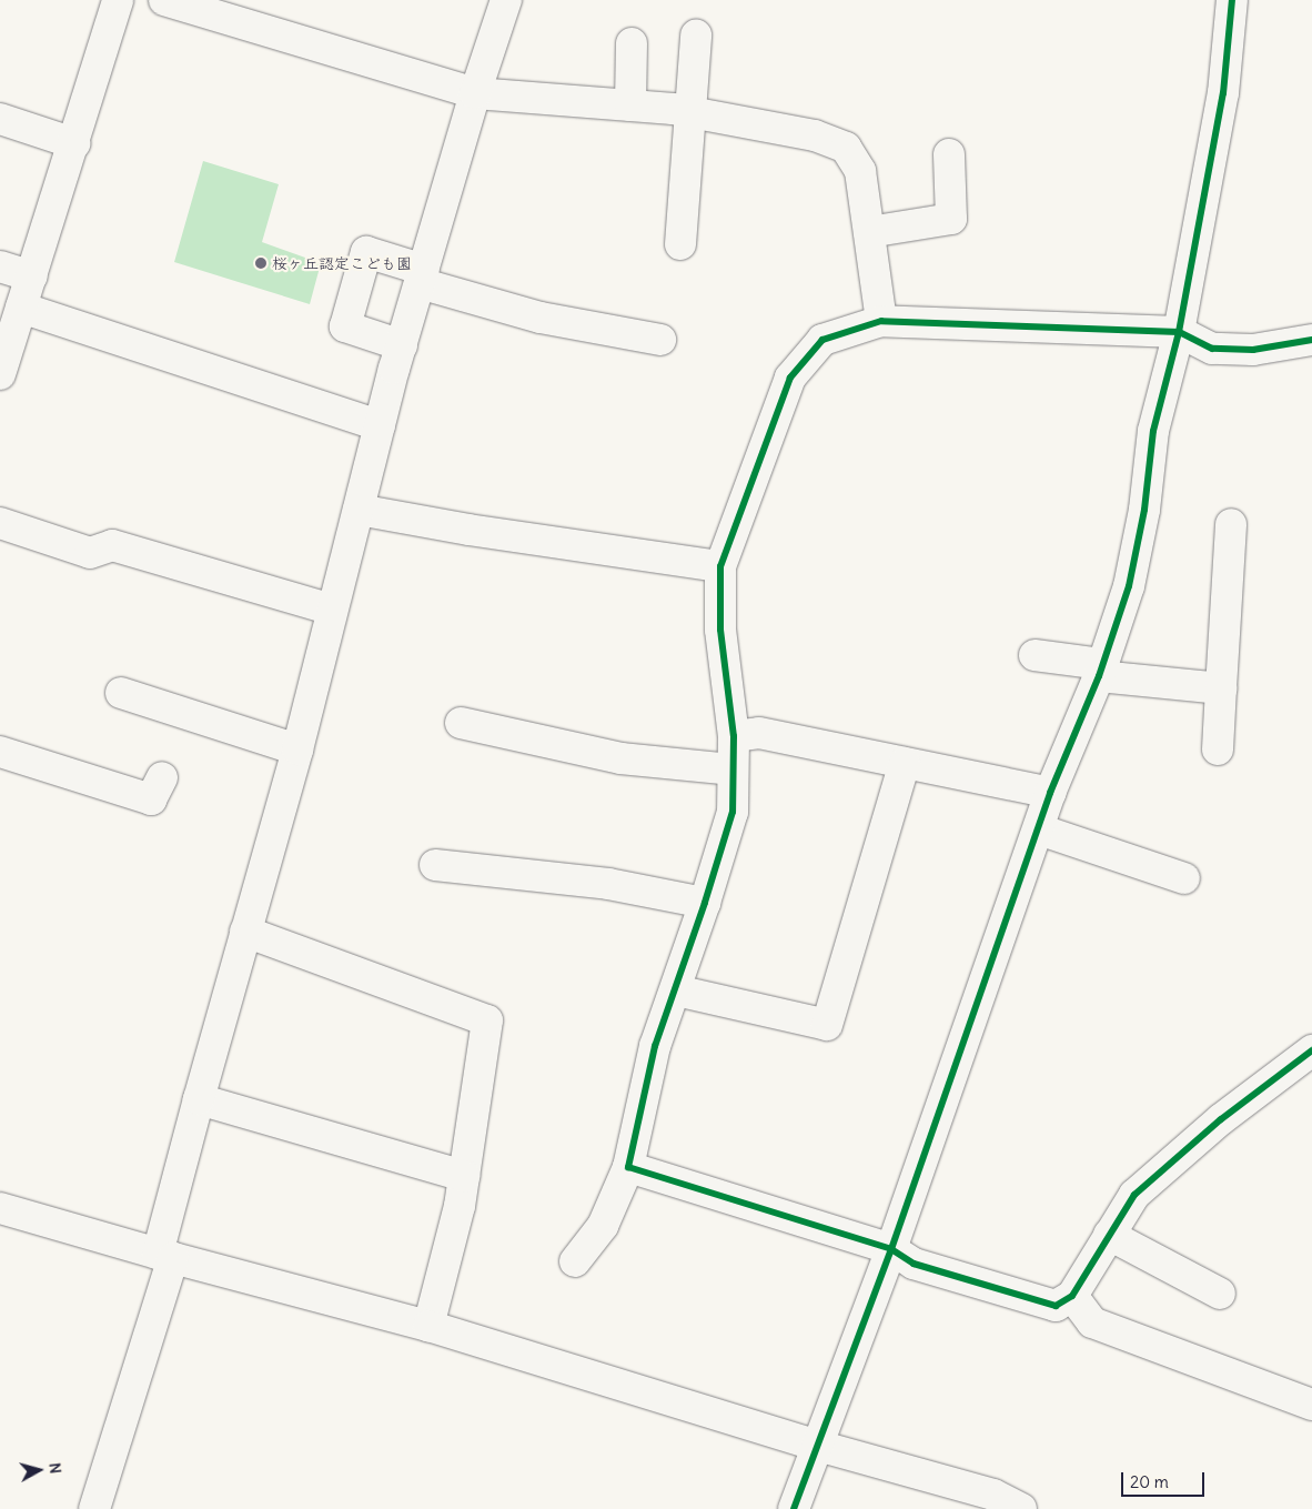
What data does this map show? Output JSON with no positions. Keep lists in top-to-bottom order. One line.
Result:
{"places":["桜ヶ丘認定こども園"],"scale_bar":"20 m","north":"right"}
